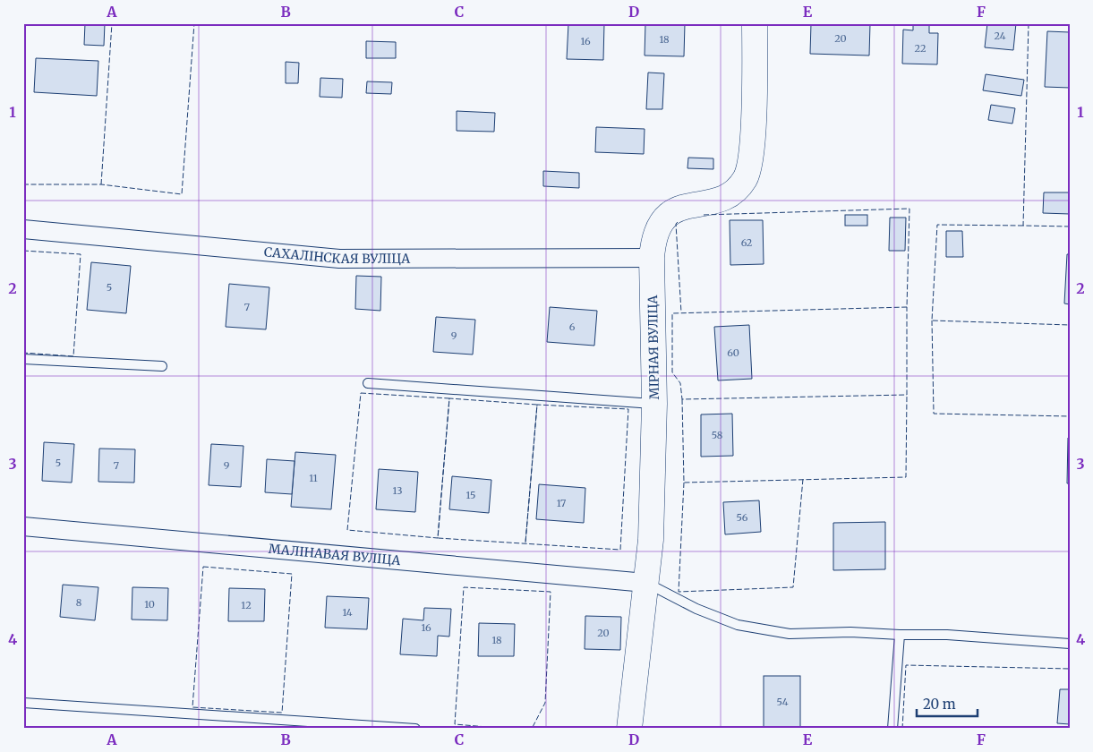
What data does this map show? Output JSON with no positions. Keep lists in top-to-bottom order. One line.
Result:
{"streets":{"street":["САХАЛІНСКАЯ ВУЛІЦА","МІРНАЯ ВУЛІЦА","МАЛІНАВАЯ ВУЛІЦА"]},"crossings":[["САХАЛІНСКАЯ ВУЛІЦА","МІРНАЯ ВУЛІЦА"],["МІРНАЯ ВУЛІЦА","МАЛІНАВАЯ ВУЛІЦА"]],"house_numbers":["24","20","18","16","22","62","5","7","6","9","60","58","5","7","9","11","13","15","17","56","8","10","12","14","16","20","18","54"],"scale_bar":"20 m","grid":{"columns":["A","B","C","D","E","F"],"rows":["1","2","3","4"]}}
